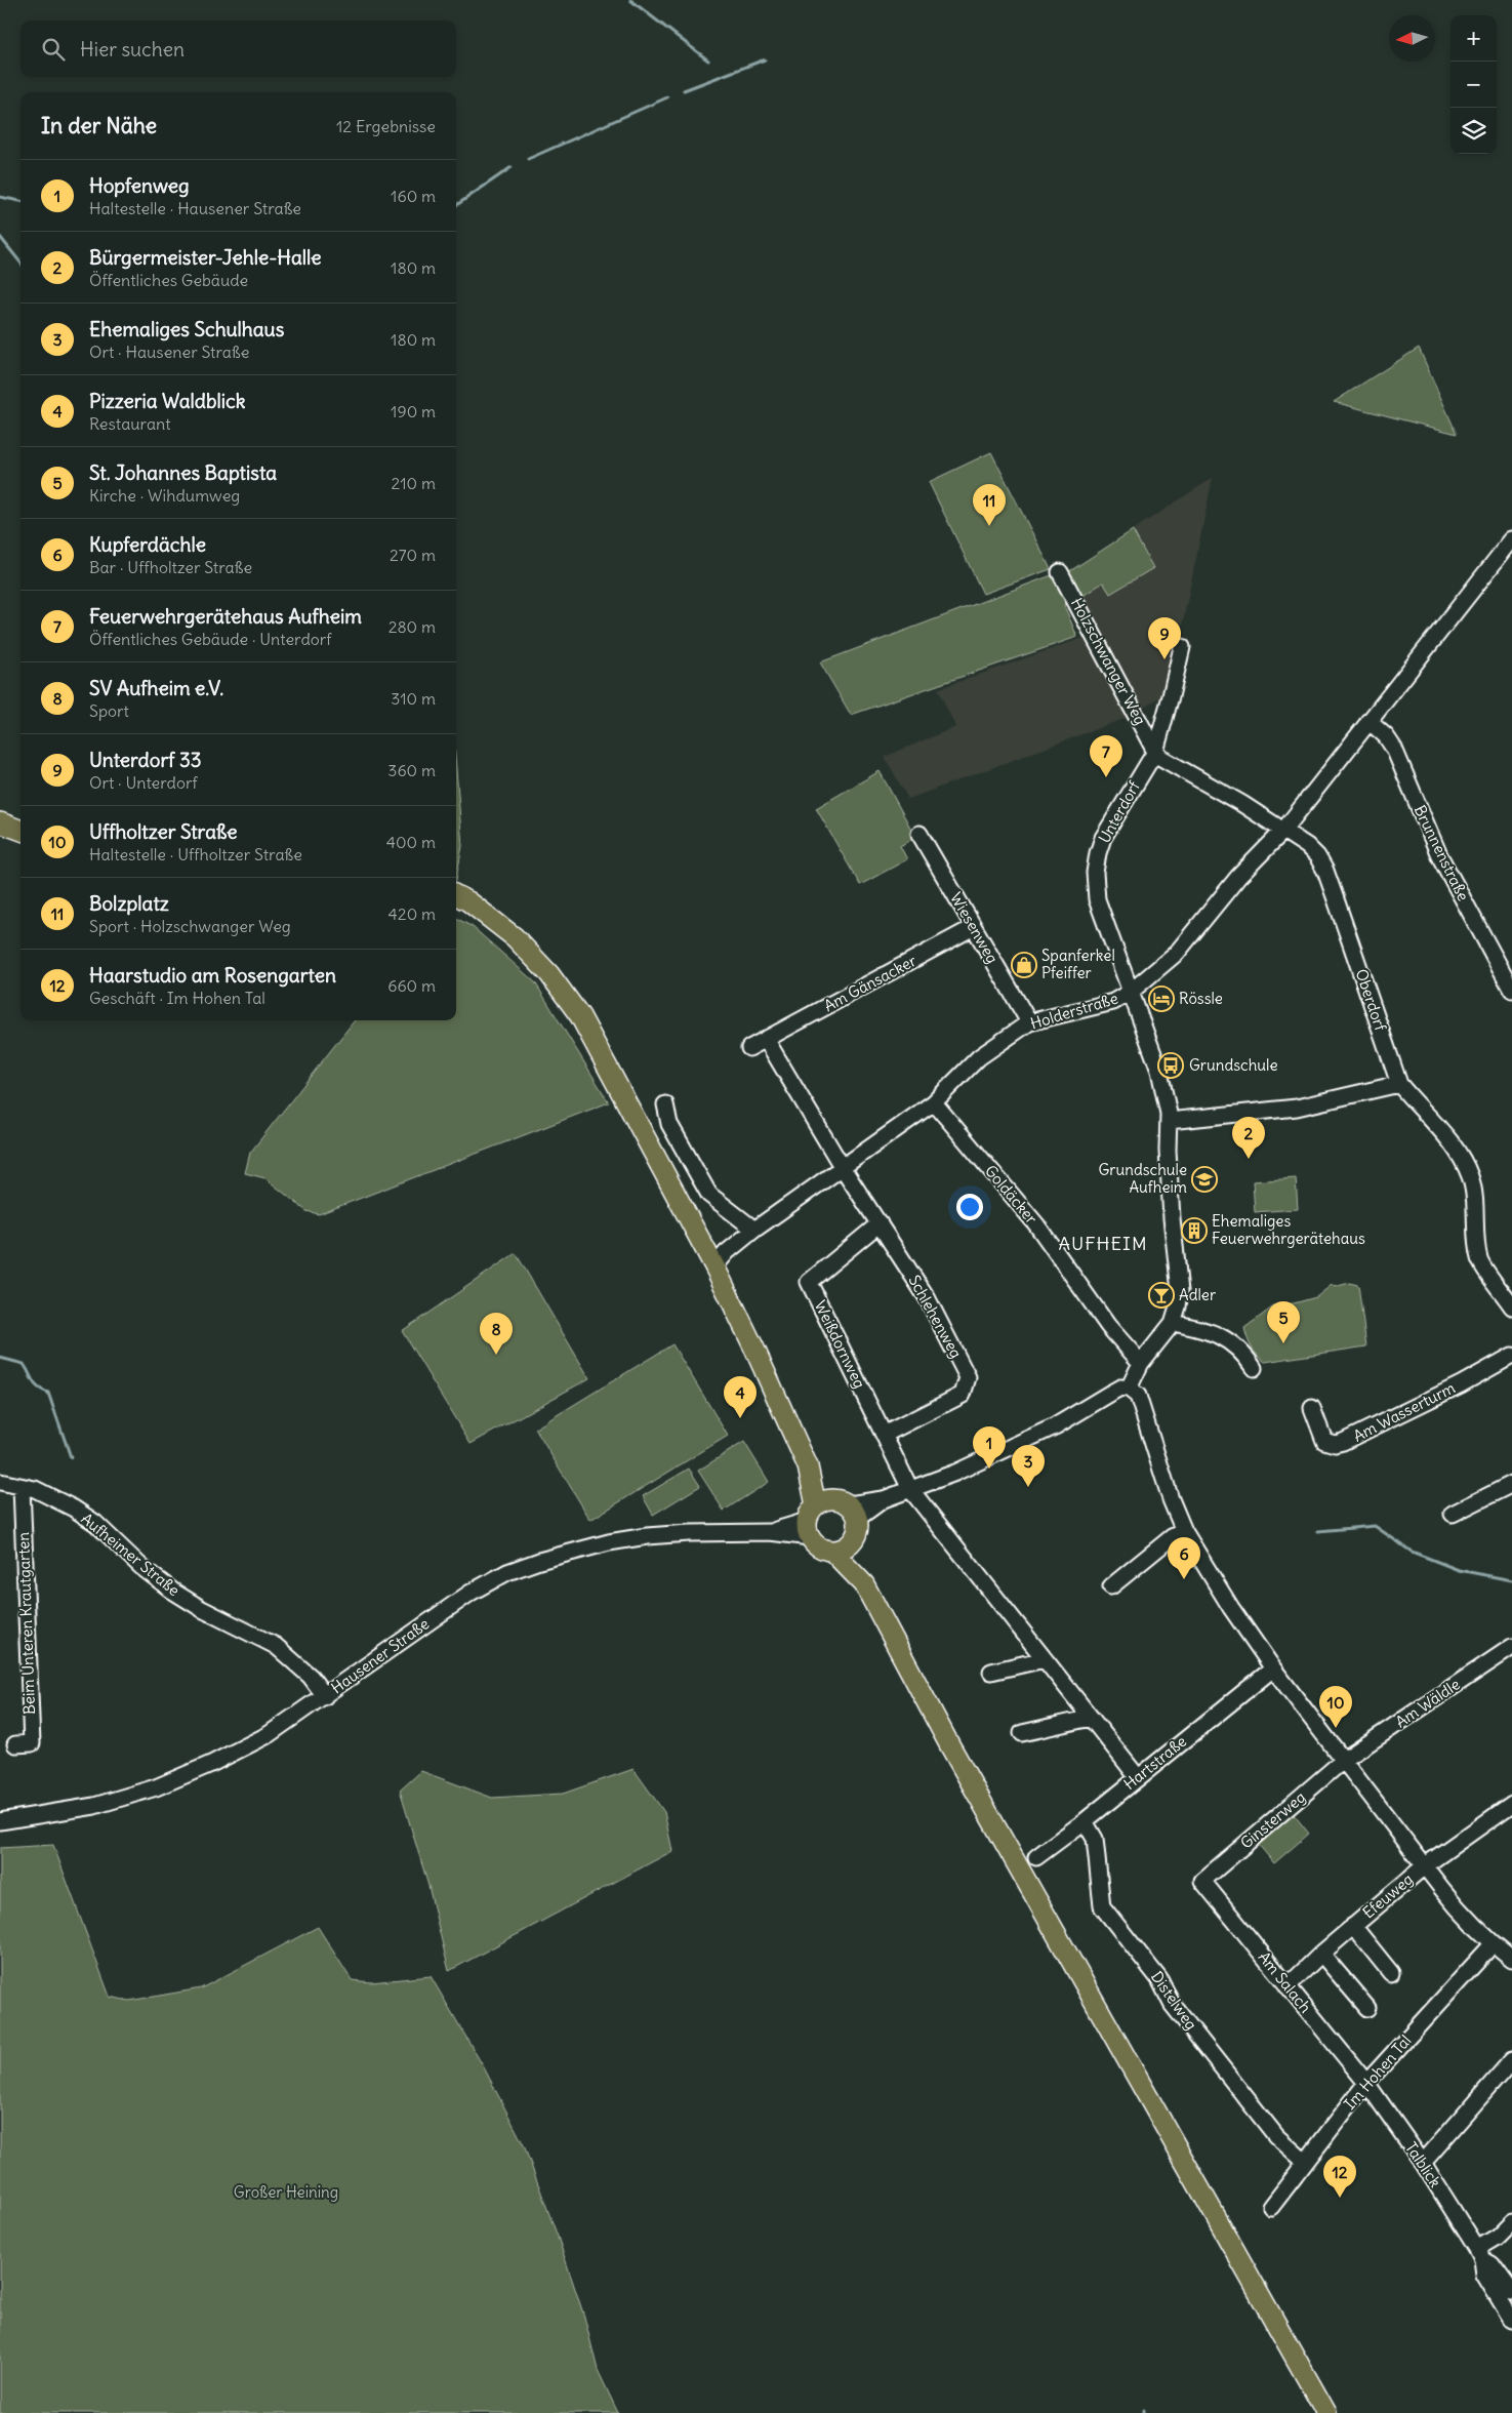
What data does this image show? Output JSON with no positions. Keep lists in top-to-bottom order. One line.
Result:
{"streets":{"street":["Holzschwanger Weg","Unterdorf","Brunnenstraße","Wiesenweg","Am Gänsacker","Oberdorf","Holderstraße","Goldäcker","Schlehenweg","Weißdornweg","Am Wasserturm","Aufheimer Straße","Beim Unteren Krautgarten","Hausener Straße","Am Wäldle","Hartstraße","Ginsterweg","Efeuweg","Am Salach","Distelweg","Im Hohen Tal","Talblick"]},"crossings":[["Holzschwanger Weg","Unterdorf"],["Holzschwanger Weg","Oberdorf"],["Unterdorf","Oberdorf"],["Unterdorf","Holderstraße"],["Unterdorf","Goldäcker"],["Unterdorf","Hausener Straße"],["Brunnenstraße","Holderstraße"],["Wiesenweg","Am Gänsacker"],["Wiesenweg","Holderstraße"],["Oberdorf","Holderstraße"],["Holderstraße","Goldäcker"],["Holderstraße","Schlehenweg"],["Schlehenweg","Weißdornweg"],["Weißdornweg","Hausener Straße"],["Weißdornweg","Hartstraße"],["Aufheimer Straße","Beim Unteren Krautgarten"],["Aufheimer Straße","Hausener Straße"],["Am Wäldle","Ginsterweg"],["Hartstraße","Distelweg"],["Ginsterweg","Am Salach"],["Efeuweg","Am Salach"],["Am Salach","Im Hohen Tal"],["Am Salach","Talblick"],["Distelweg","Im Hohen Tal"],["Im Hohen Tal","Talblick"]],"districts":["AUFHEIM"],"parks":["Großer Heining"],"places":{"shop":["Spanferkel Pfeiffer"],"hotel":["Rössle"],"bus stop":["Grundschule"],"school or university":["Grundschule Aufheim"],"building":["Ehemaliges Feuerwehrgerätehaus"],"bar":["Adler"]},"north":"left","page":{"map_buttons":["+","−"],"search":"Hier suchen","heading":["In der Nähe","12 Ergebnisse"],"list":[{"mark":"1","name":"Hopfenweg","note":"Haltestelle · Hausener Straße","value":"160 m"},{"mark":"2","name":"Bürgermeister-Jehle-Halle","note":"Öffentliches Gebäude","value":"180 m"},{"mark":"3","name":"Ehemaliges Schulhaus","note":"Ort · Hausener Straße","value":"180 m"},{"mark":"4","name":"Pizzeria Waldblick","note":"Restaurant","value":"190 m"},{"mark":"5","name":"St. Johannes Baptista","note":"Kirche · Wihdumweg","value":"210 m"},{"mark":"6","name":"Kupferdächle","note":"Bar · Uffholtzer Straße","value":"270 m"},{"mark":"7","name":"Feuerwehrgerätehaus Aufheim","note":"Öffentliches Gebäude · Unterdorf","value":"280 m"},{"mark":"8","name":"SV Aufheim e.V.","note":"Sport","value":"310 m"},{"mark":"9","name":"Unterdorf 33","note":"Ort · Unterdorf","value":"360 m"},{"mark":"10","name":"Uffholtzer Straße","note":"Haltestelle · Uffholtzer Straße","value":"400 m"},{"mark":"11","name":"Bolzplatz","note":"Sport · Holzschwanger Weg","value":"420 m"},{"mark":"12","name":"Haarstudio am Rosengarten","note":"Geschäft · Im Hohen Tal","value":"660 m"}],"pins":["11","9","7","2","5","8","4","1","3","6","10","12"]}}
